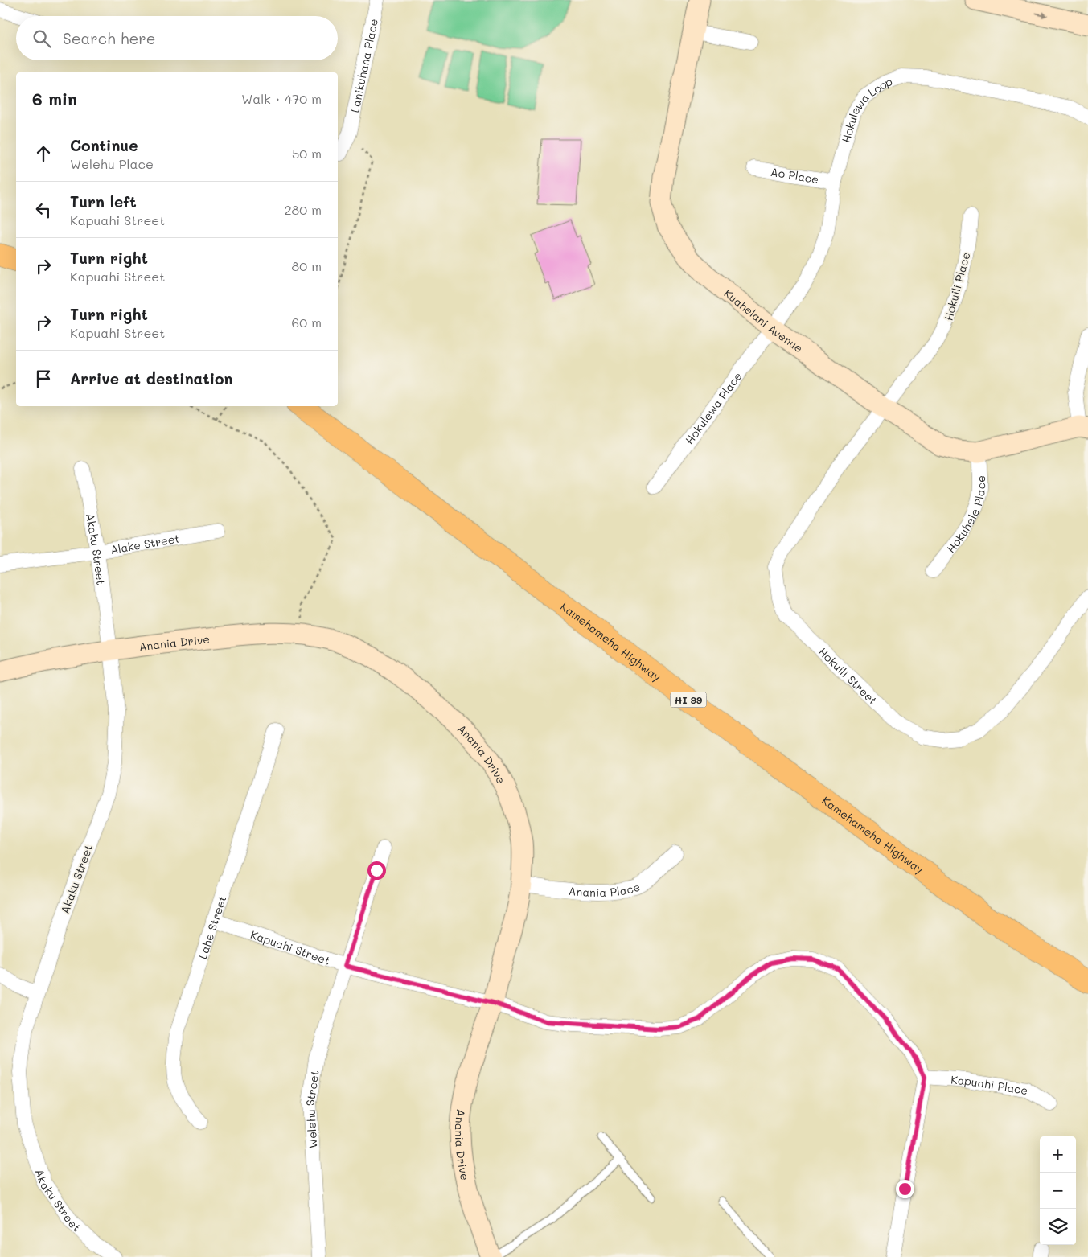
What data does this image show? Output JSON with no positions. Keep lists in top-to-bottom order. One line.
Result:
{"streets":{"main road":["Kamehameha Highway","HI 99"],"street":["Lanikuhana Place","Hokulewa Loop","Ao Place","Hokuili Place","Kuahelani Avenue","Hokulewa Place","Hokuhele Place","Alake Street","Akaku Street","Anania Drive","Hokuili Street","Anania Place","Lahe Street","Kapuahi Street","Kapuahi Place","Welehu Street"]},"crossings":[["Hokulewa Loop","Ao Place"],["Hokulewa Loop","Kuahelani Avenue"],["Hokulewa Loop","Hokulewa Place"],["Hokuili Place","Kuahelani Avenue"],["Hokuili Place","Hokuili Street"],["Kuahelani Avenue","Hokulewa Place"],["Kuahelani Avenue","Hokuhele Place"],["Kuahelani Avenue","Hokuili Street"],["Alake Street","Akaku Street"],["Akaku Street","Anania Drive"],["Anania Drive","Anania Place"],["Anania Drive","Kapuahi Street"],["Lahe Street","Kapuahi Street"],["Kapuahi Street","Kapuahi Place"],["Kapuahi Street","Welehu Street"]],"page":{"search":"Search here","heading":["6 min","Walk · 470 m"],"list":[["Continue","Welehu Place","50 m"],["Turn left","Kapuahi Street","280 m"],["Turn right","Kapuahi Street","80 m"],["Turn right","Kapuahi Street","60 m"],"Arrive at destination"],"map_buttons":["+","−"]}}
